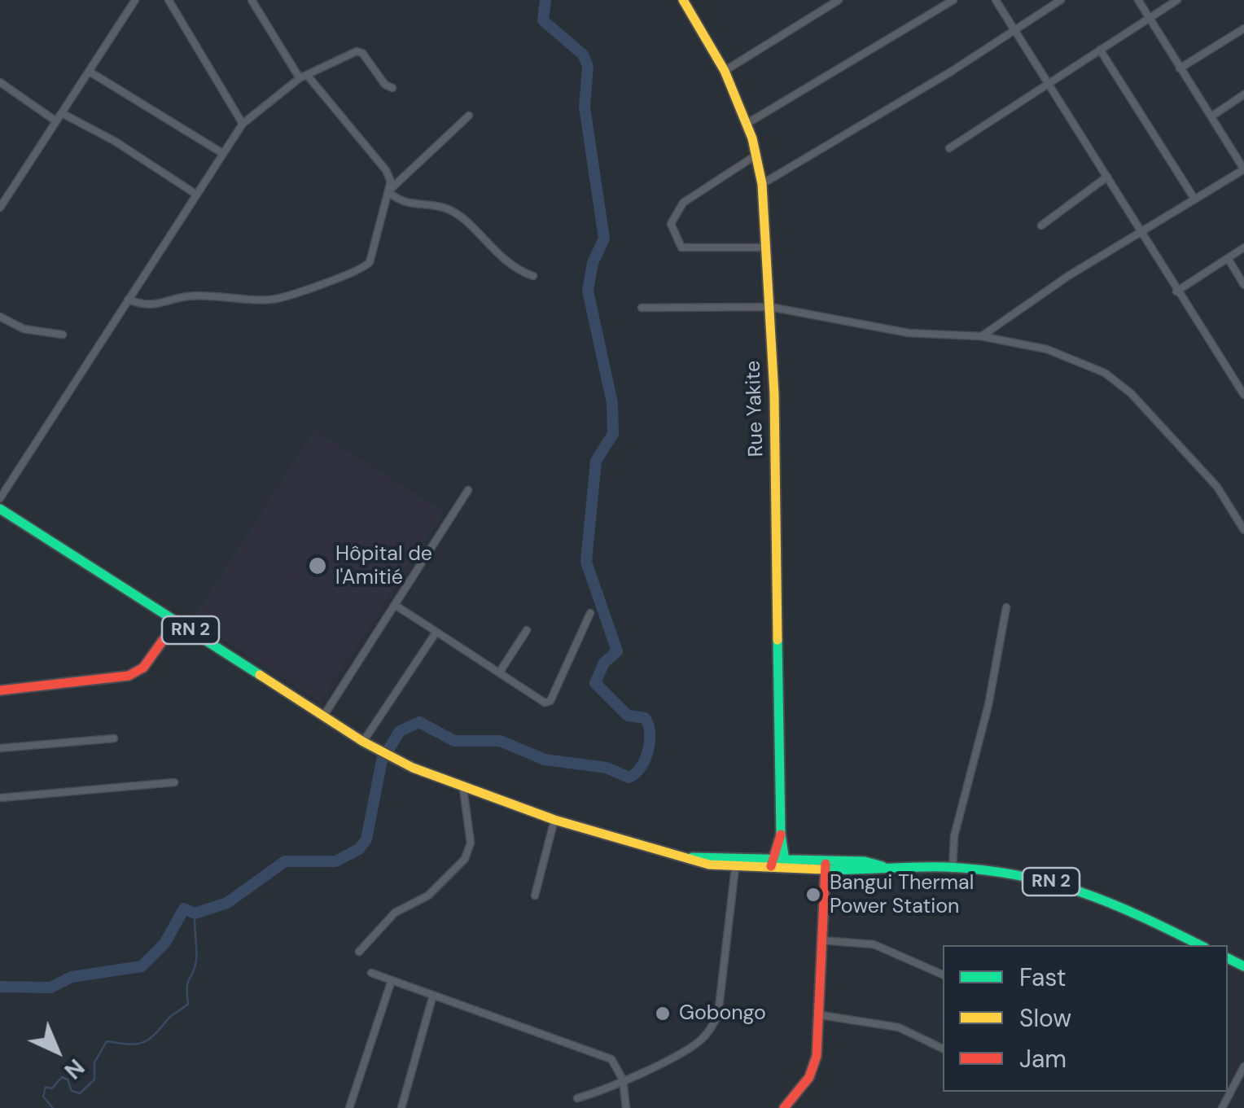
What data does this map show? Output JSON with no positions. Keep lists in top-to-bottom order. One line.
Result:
{"streets":{"main road":["Rue Yakite","RN 2"]},"crossings":[["Rue Yakite","RN 2"]],"places":["Hôpital de l'Amitié","Bangui Thermal Power Station","Gobongo"],"legend":["Fast","Slow","Jam"],"north":"bottom right"}
